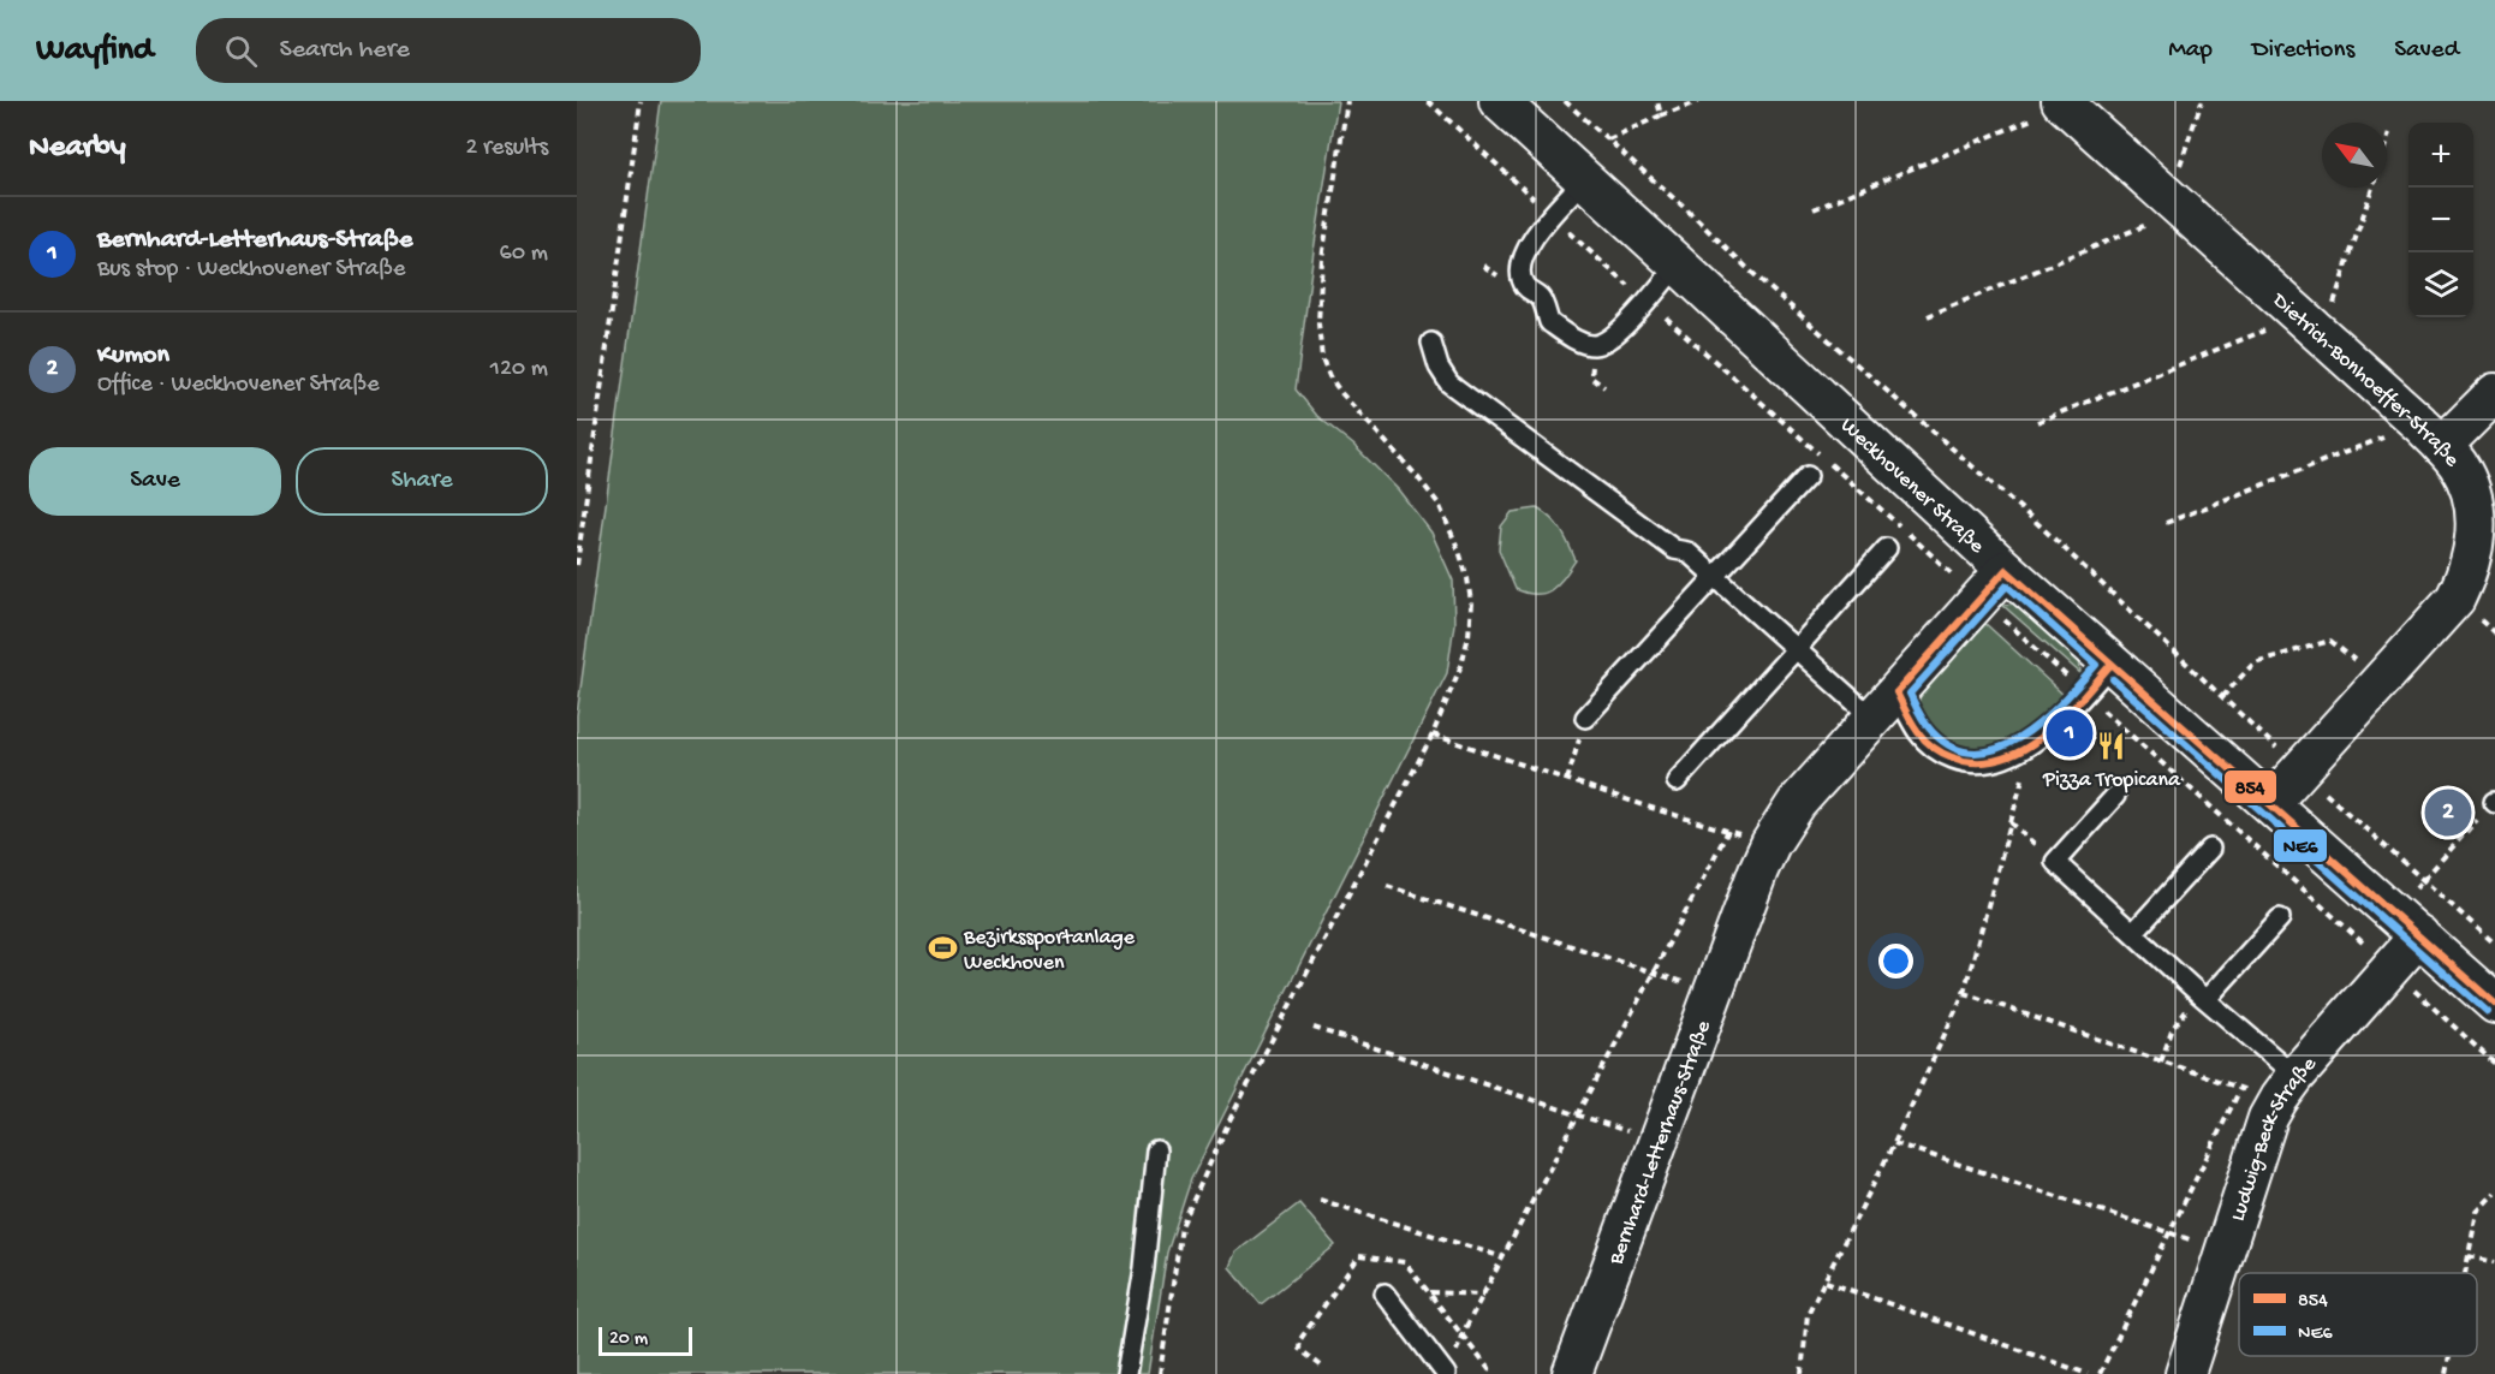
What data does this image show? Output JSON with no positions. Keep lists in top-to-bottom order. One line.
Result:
{"streets":{"street":["Dietrich-Bonhoeffer-Straße","Weckhovener Straße","Ludwig-Beck-Straße","Bernhard-Letterhaus-Straße"]},"crossings":[["Dietrich-Bonhoeffer-Straße","Weckhovener Straße"],["Weckhovener Straße","Ludwig-Beck-Straße"],["Weckhovener Straße","Bernhard-Letterhaus-Straße"]],"places":{"restaurant":["Pizza Tropicana"],"sports":["Bezirkssportanlage Weckhoven"]},"lines":["transit line 854","transit line NE6"],"legend":["854","NE6"],"scale_bar":"20 m","north":"top left","page":{"header":"Wayfind","search":"Search here","nav":["Map","Directions","Saved"],"heading":["Nearby","2 results"],"map_buttons":["+","−"],"list":[{"mark":"1","name":"Bernhard-Letterhaus-Straße","note":"Bus stop · Weckhovener Straße","value":"60 m"},{"mark":"2","name":"Kumon","note":"Office · Weckhovener Straße","value":"120 m"}],"buttons":["Save","Share"],"pins":["1","2"],"scale":"20 m"}}
